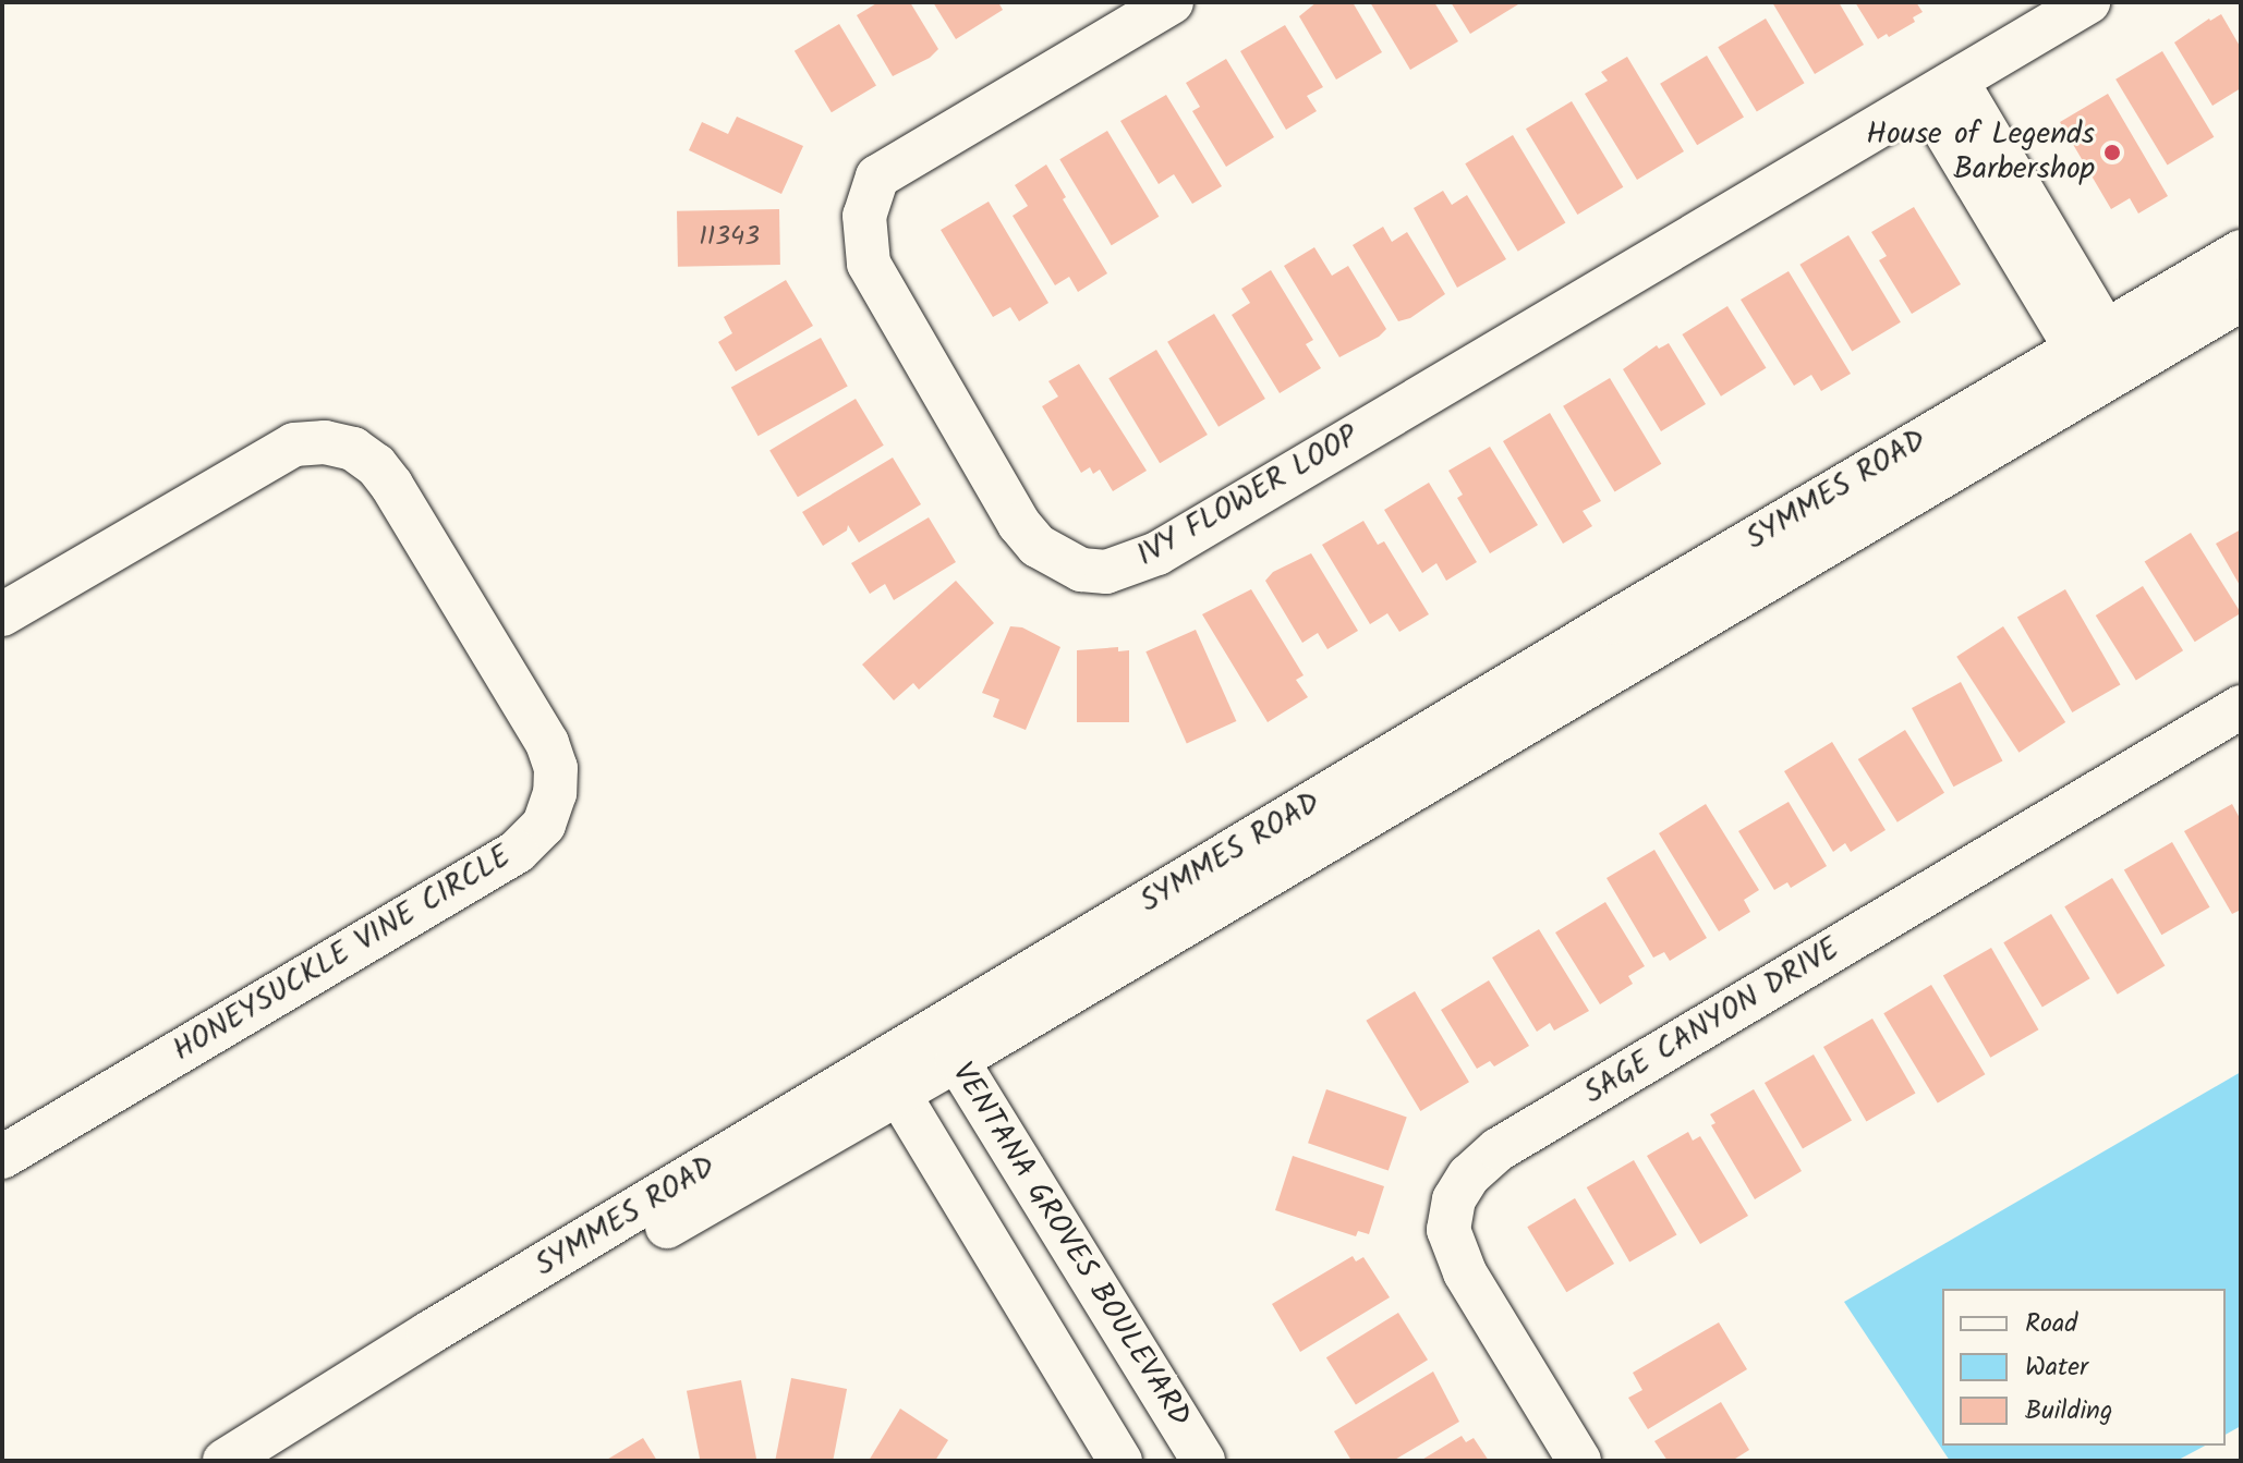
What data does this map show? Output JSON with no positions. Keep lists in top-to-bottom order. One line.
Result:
{"streets":{"street":["SYMMES ROAD","IVY FLOWER LOOP","HONEYSUCKLE VINE CIRCLE","SAGE CANYON DRIVE","VENTANA GROVES BOULEVARD"]},"crossings":[["SYMMES ROAD","VENTANA GROVES BOULEVARD"]],"places":["House of Legends Barbershop"],"house_numbers":["11343"],"legend":["Road","Water","Building"]}
